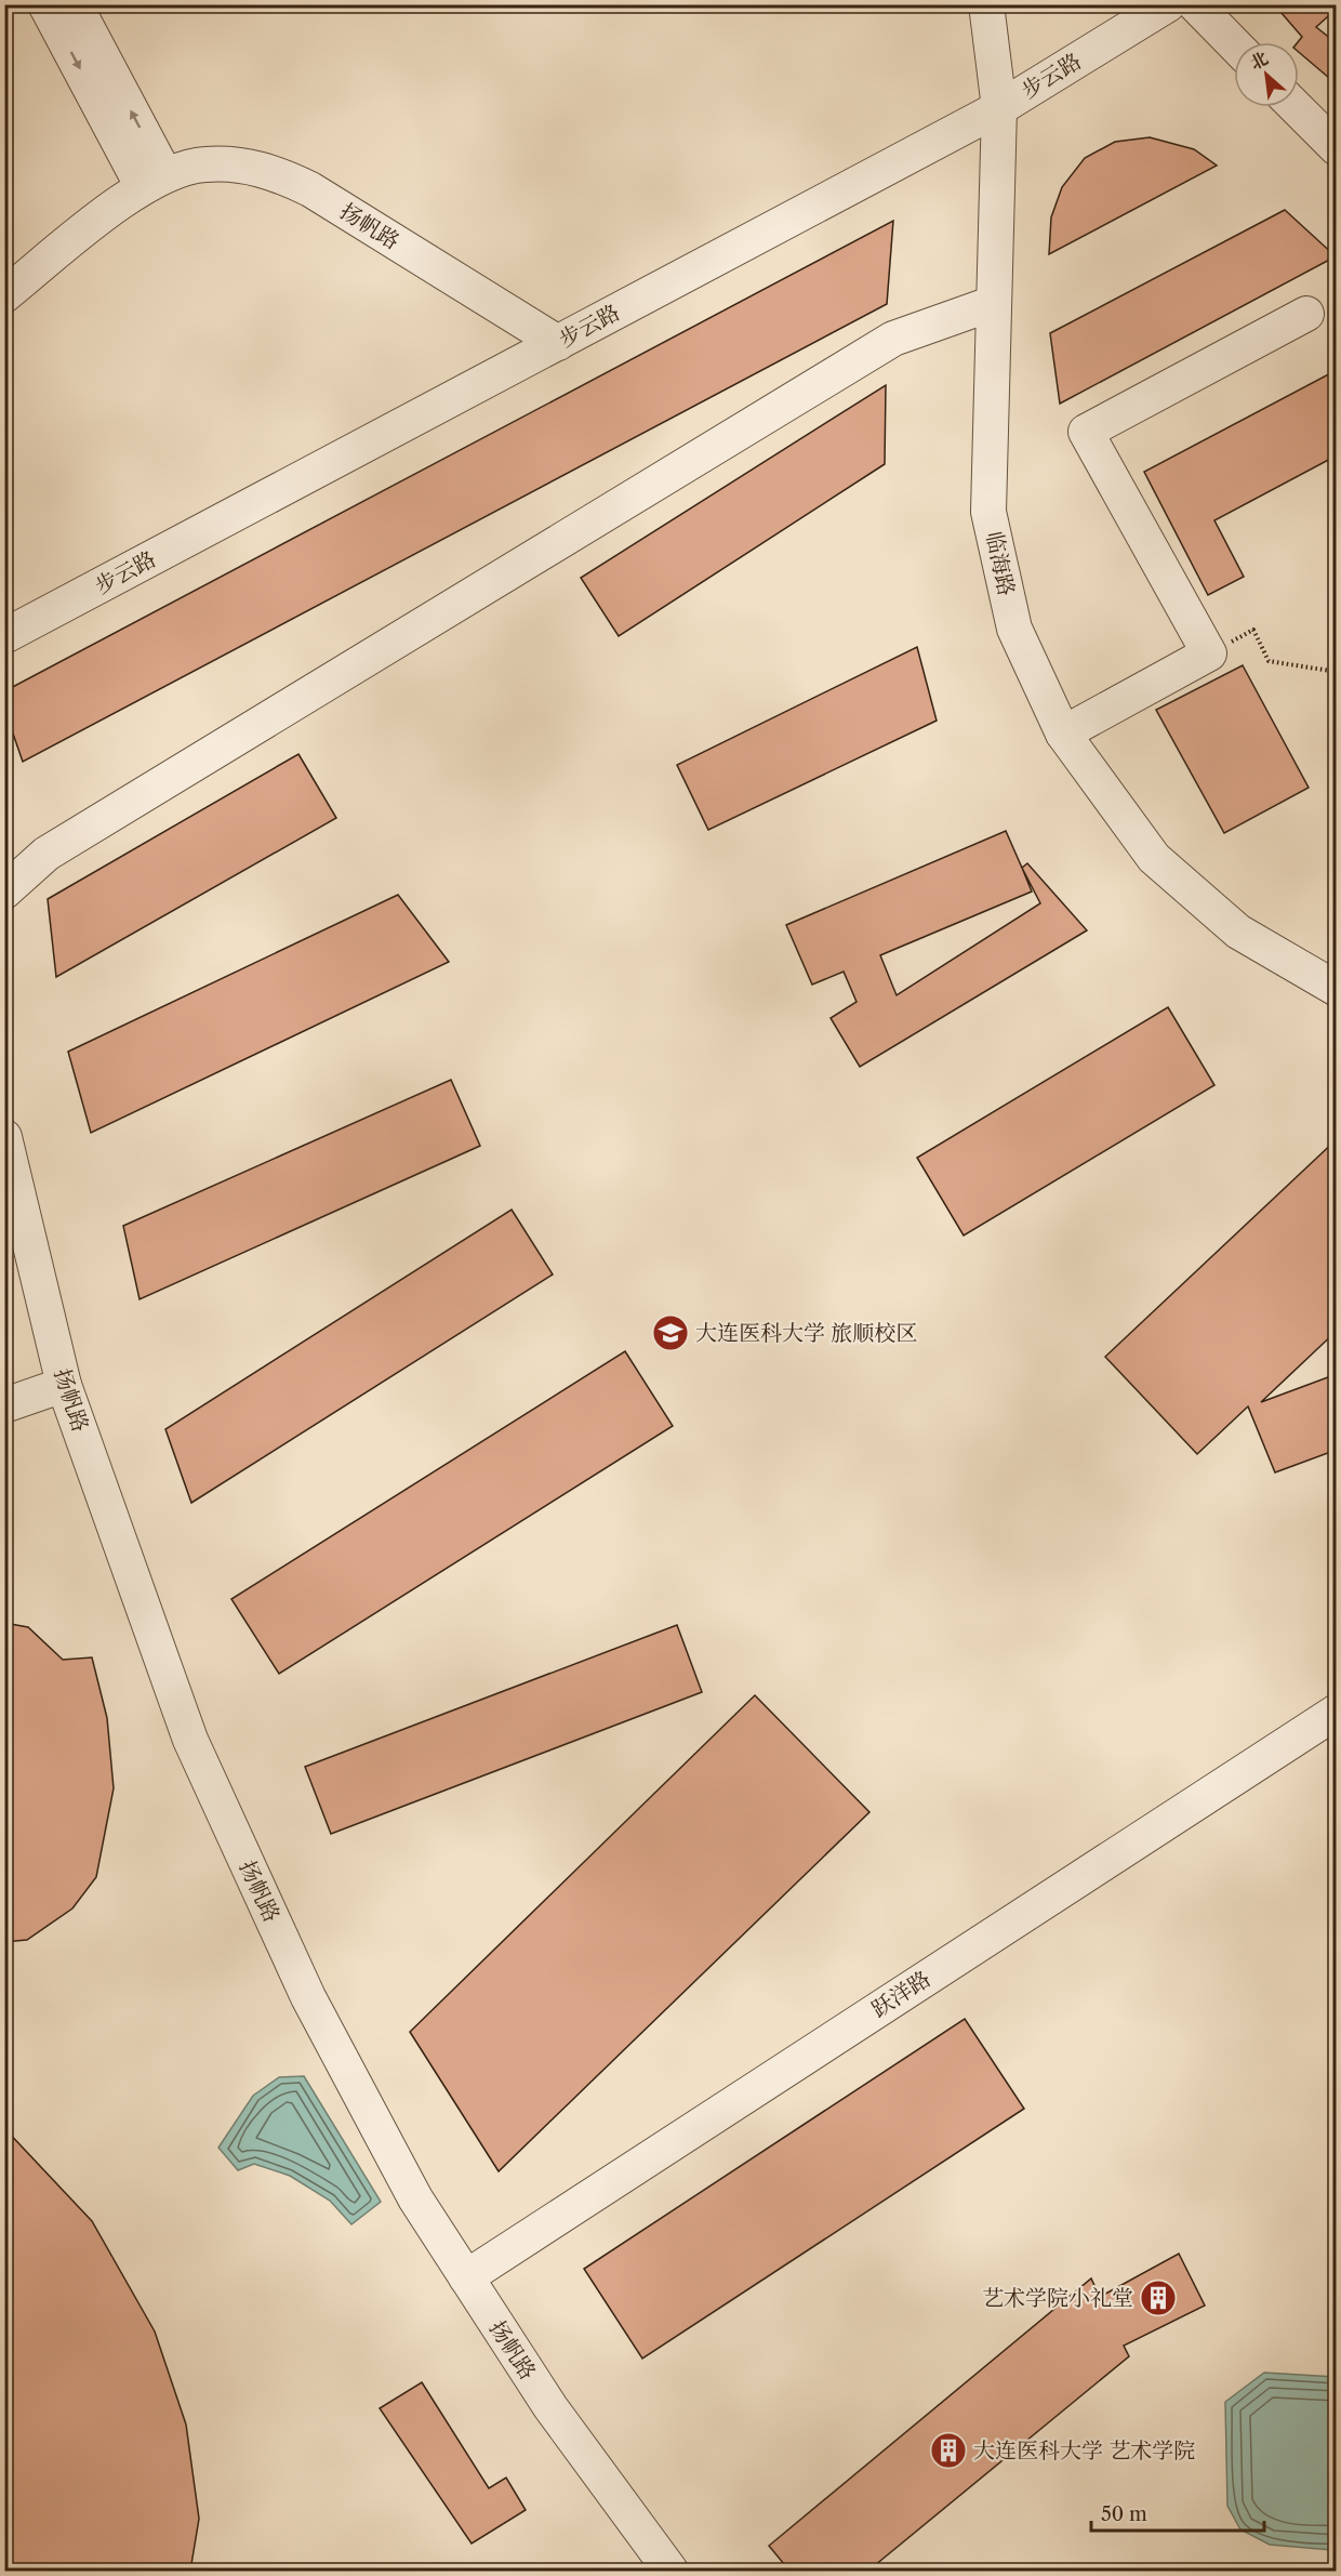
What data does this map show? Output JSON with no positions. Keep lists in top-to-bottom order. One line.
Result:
{"streets":{"street":["步云路","扬帆路","临海路","跃洋路"]},"crossings":[["步云路","扬帆路"],["步云路","临海路"],["扬帆路","跃洋路"]],"places":{"school or university":["大连医科大学 旅顺校区"],"building":["艺术学院小礼堂","大连医科大学 艺术学院"]},"scale_bar":"50 m","north":"top left"}
